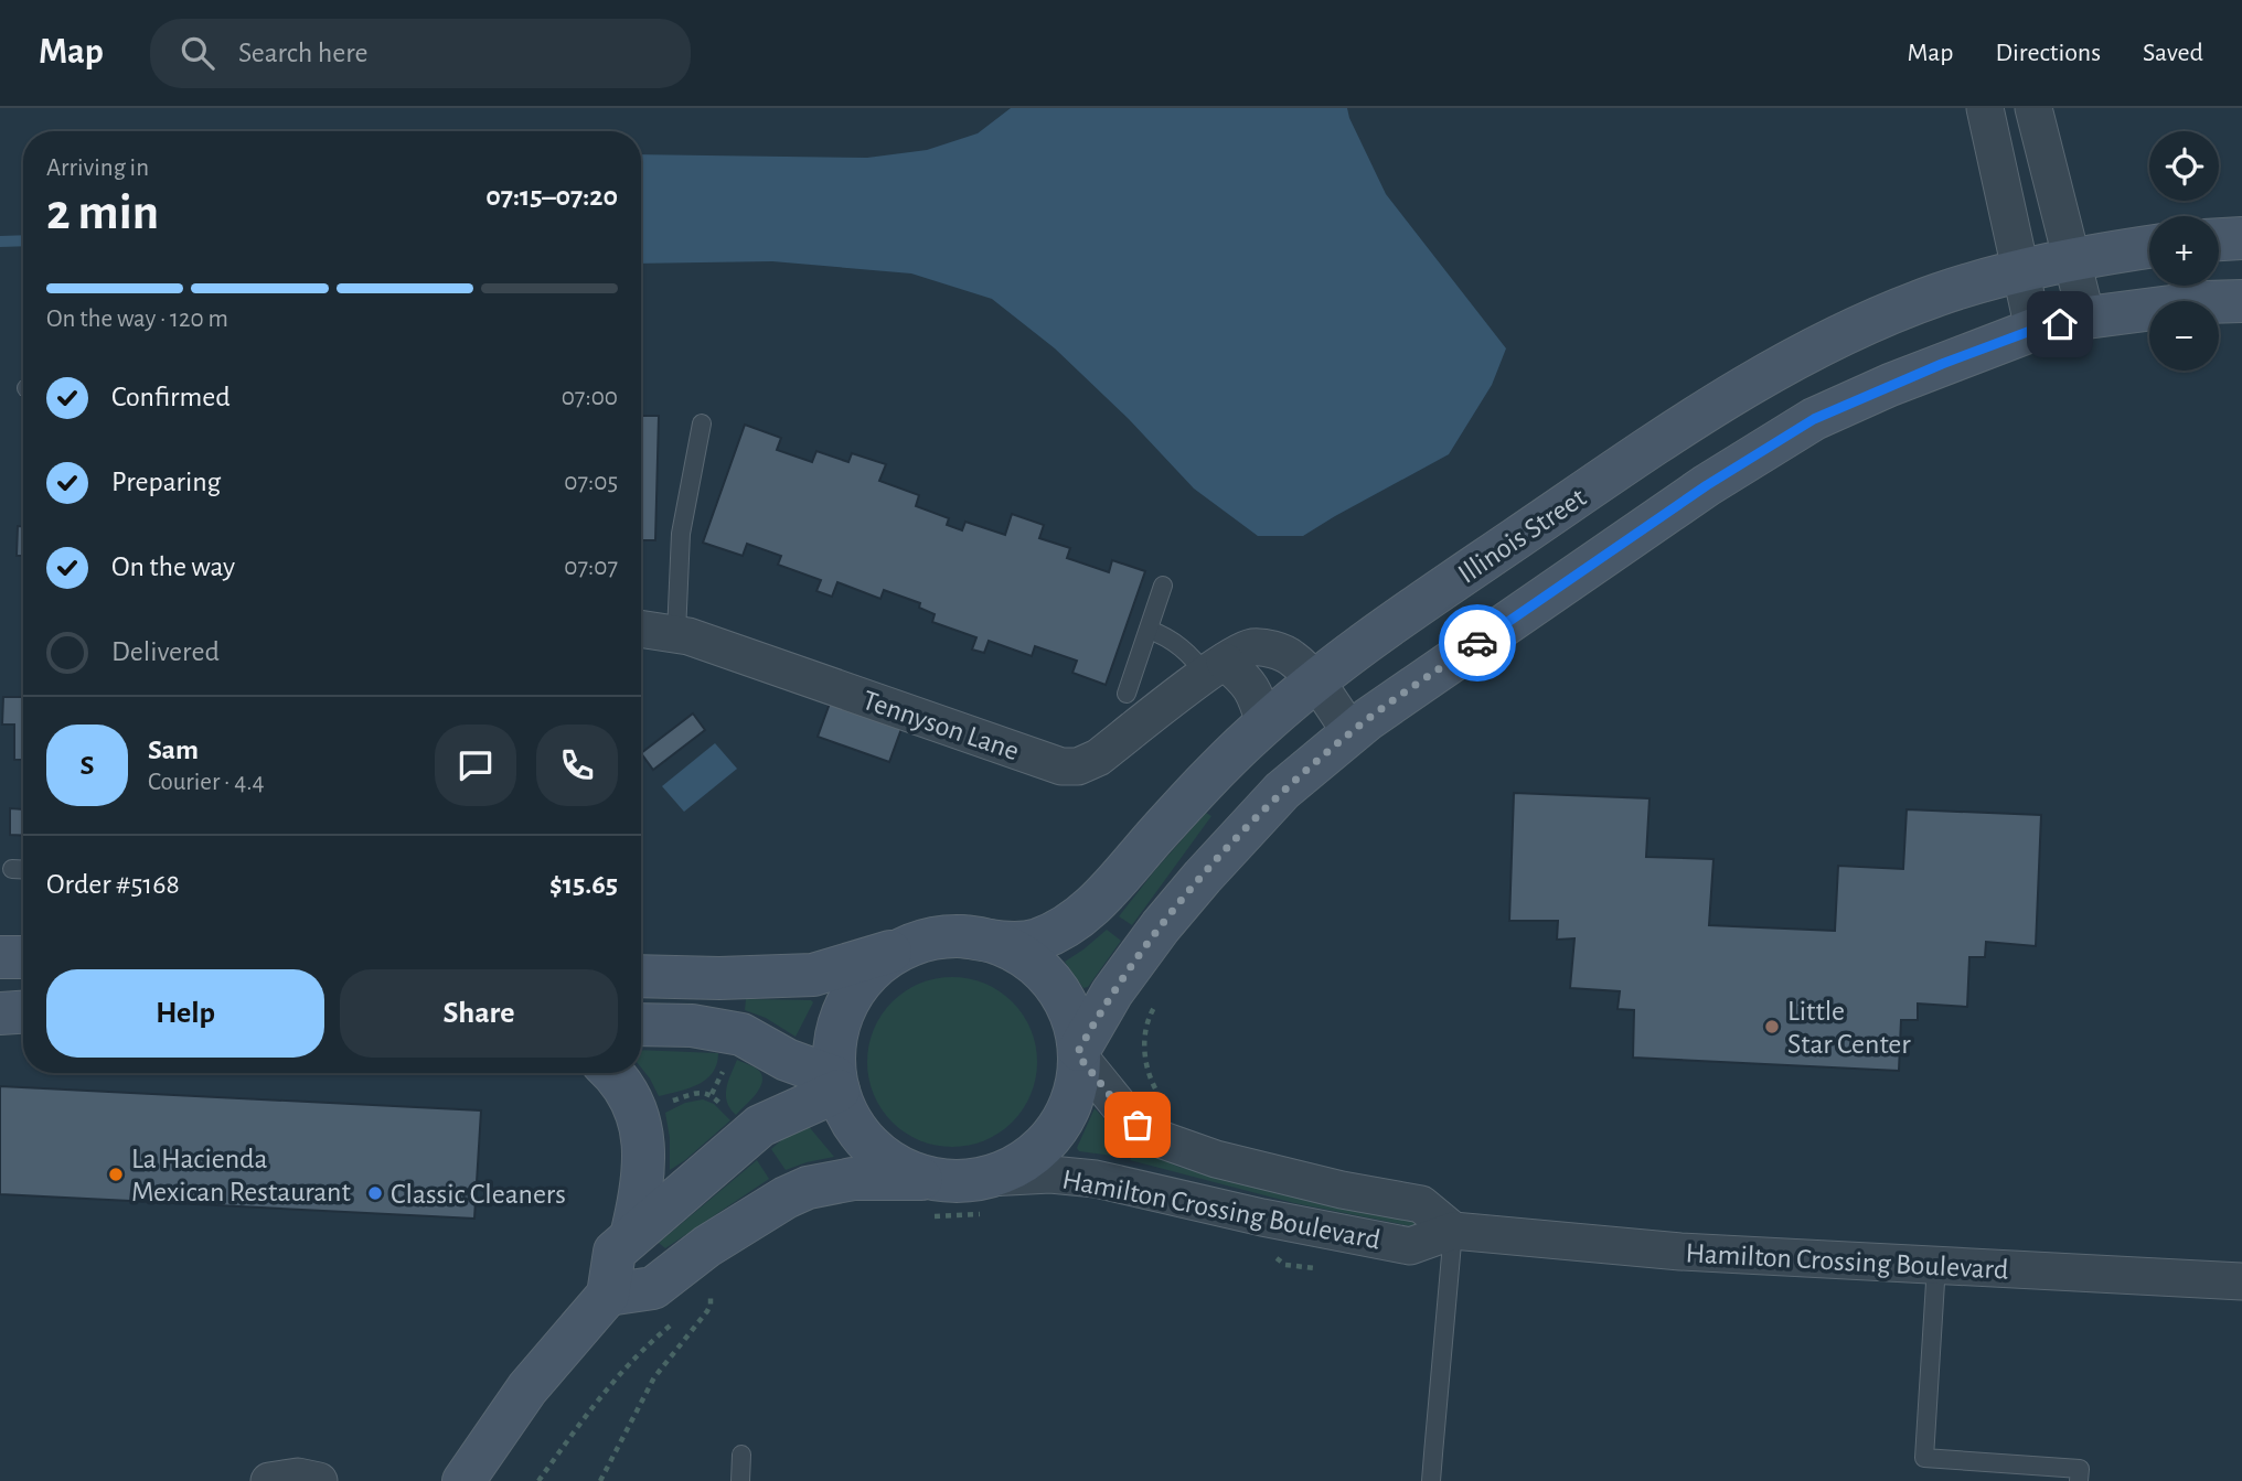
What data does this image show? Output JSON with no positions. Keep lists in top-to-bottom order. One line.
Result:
{"streets":{"street":["Illinois Street","Tennyson Lane","Hamilton Crossing Boulevard"]},"crossings":[["Illinois Street","Tennyson Lane"],["Illinois Street","Hamilton Crossing Boulevard"]],"places":["Little Star Center","La Hacienda Mexican Restaurant","Classic Cleaners"],"page":{"header":"Map","search":"Search here","nav":["Map","Directions","Saved"],"map_buttons":["+","−"],"heading":["2 min","Arriving in","07:15–07:20"],"panel":["Sam","Courier · 4.4","Order #5168","$15.65"],"bar":"On the way · 120 m","list":[["Confirmed","07:00"],["Preparing","07:05"],["On the way","07:07"],"Delivered"],"round":"S","buttons":["Help","Share"]}}
